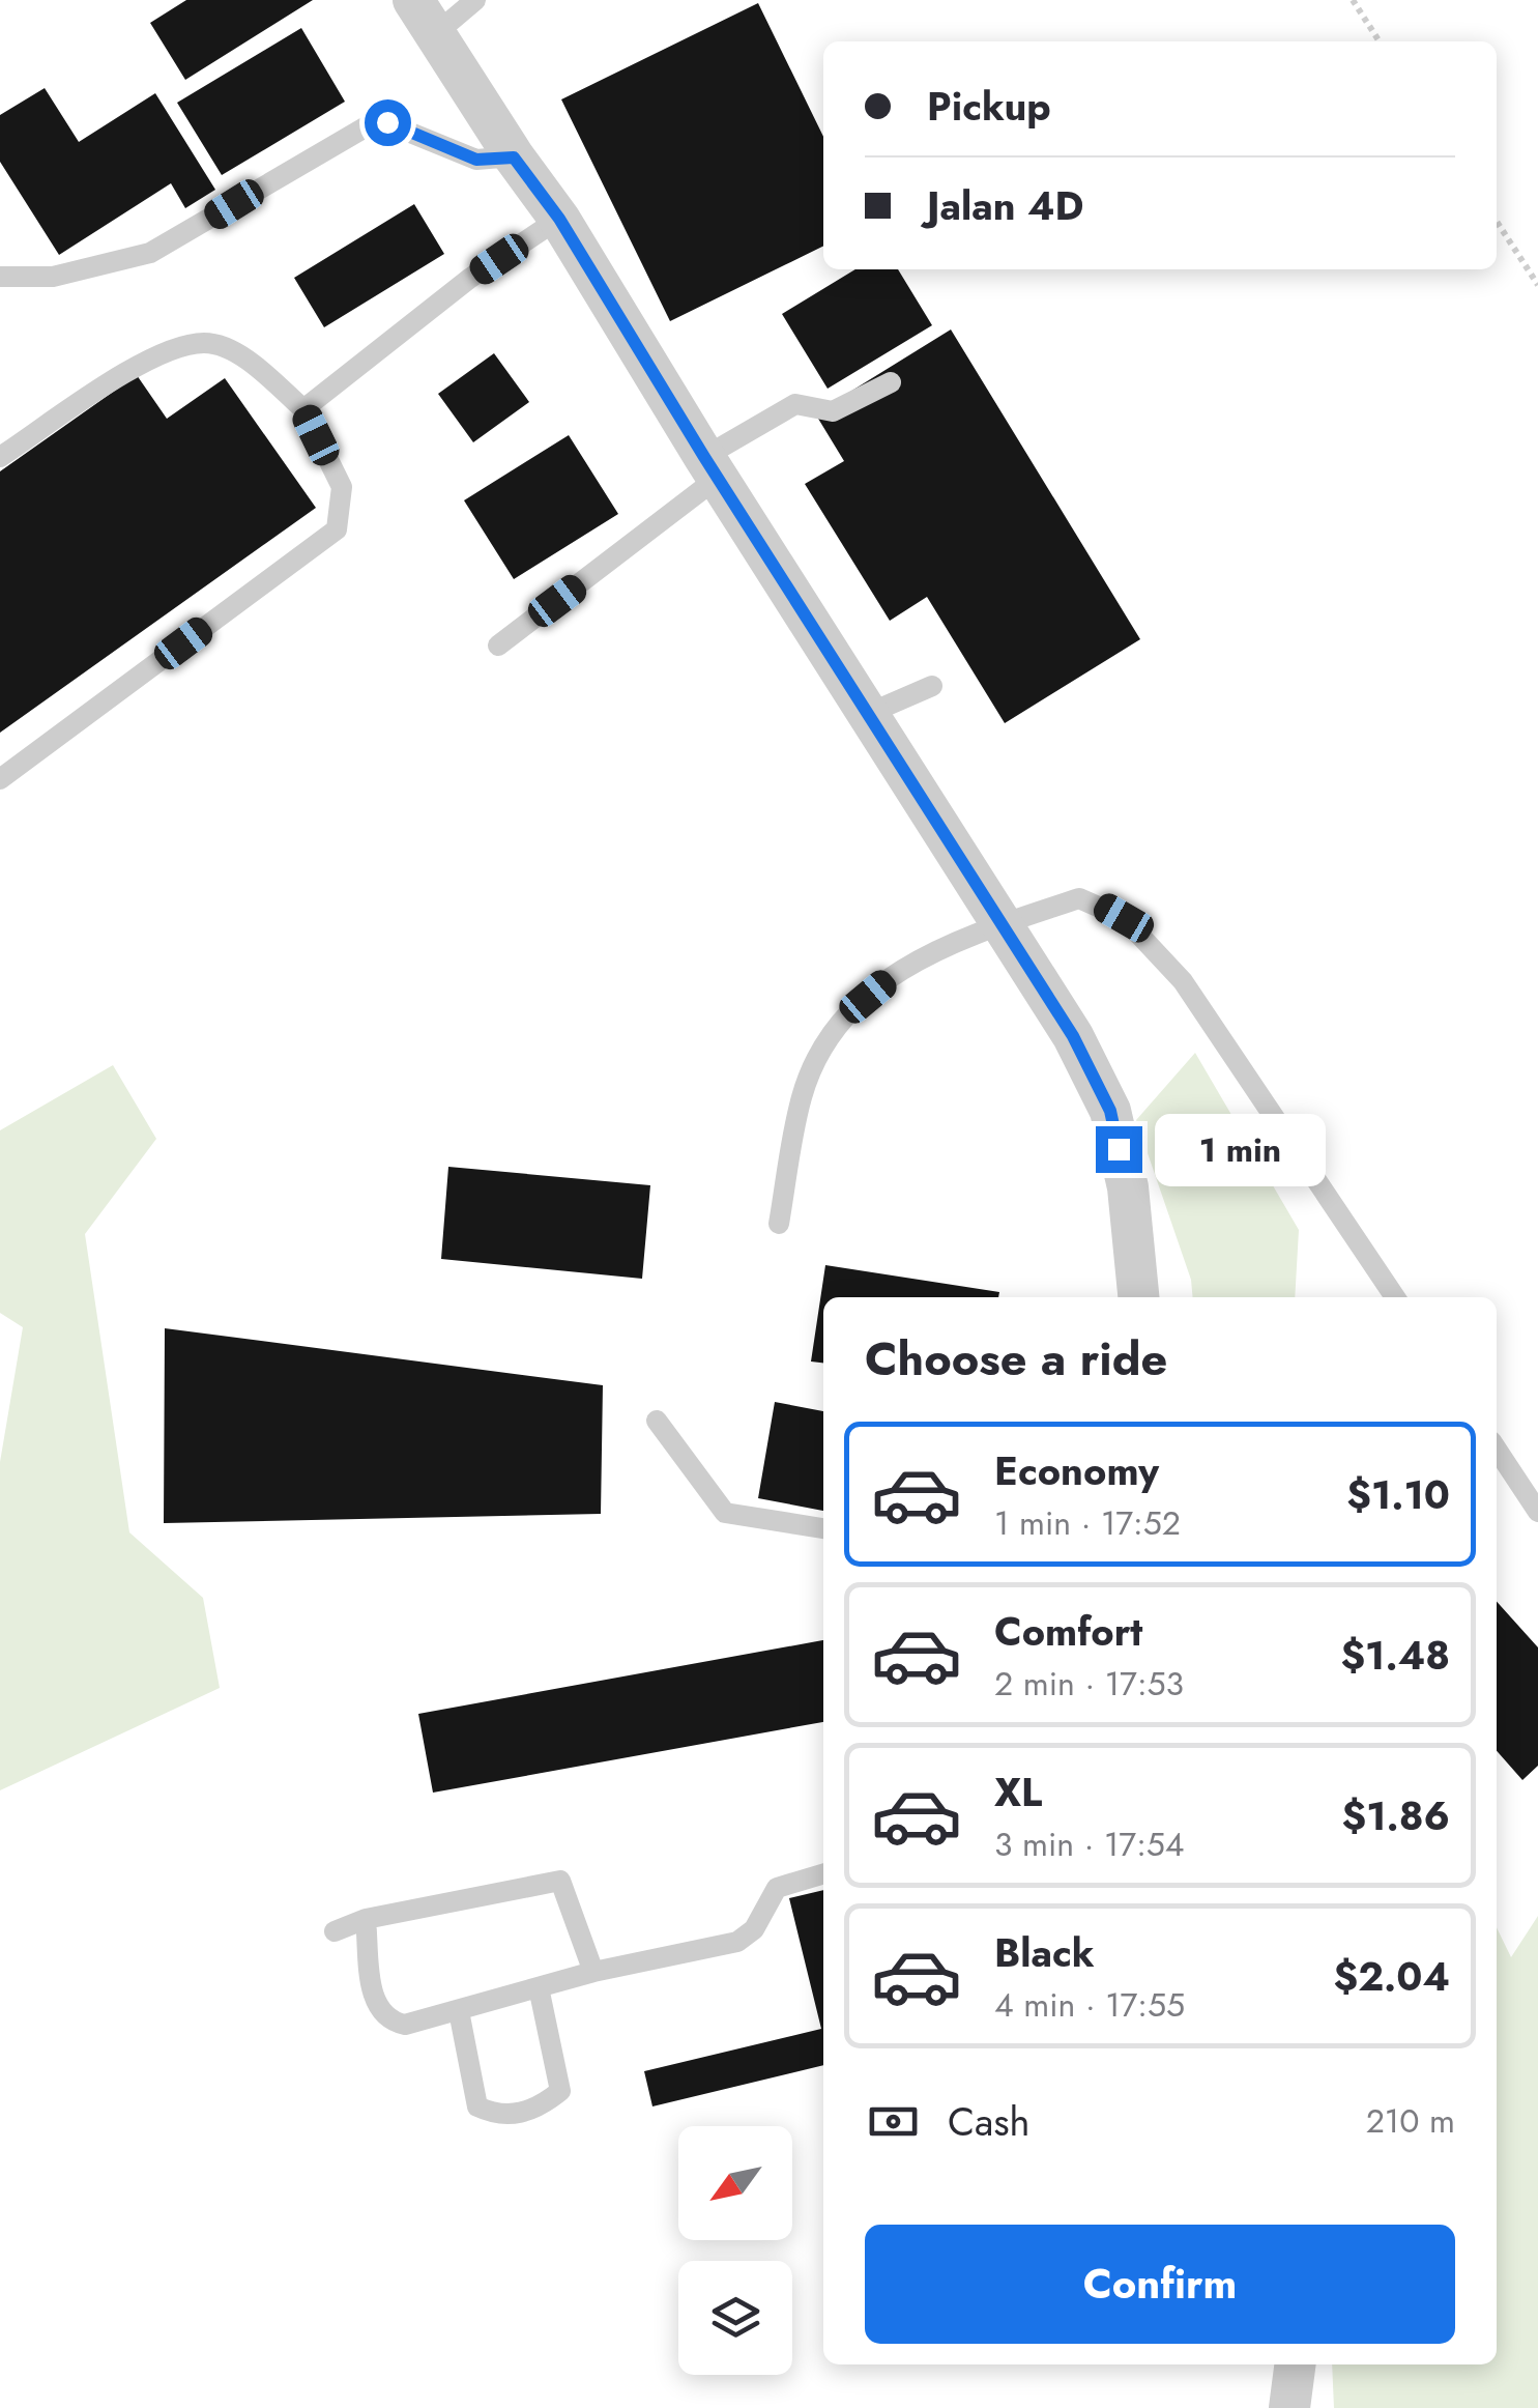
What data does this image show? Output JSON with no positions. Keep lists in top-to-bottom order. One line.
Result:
{"north":"bottom left","page":{"banner":["Pickup","Jalan 4D"],"bubble":"1 min","heading":"Choose a ride","list":[{"name":"Economy","note":"1 min · 17:52","value":"$1.10"},{"name":"Comfort","note":"2 min · 17:53","value":"$1.48"},{"name":"XL","note":"3 min · 17:54","value":"$1.86"},{"name":"Black","note":"4 min · 17:55","value":"$2.04"}],"pay":["Cash","210 m"],"buttons":"Confirm"}}
